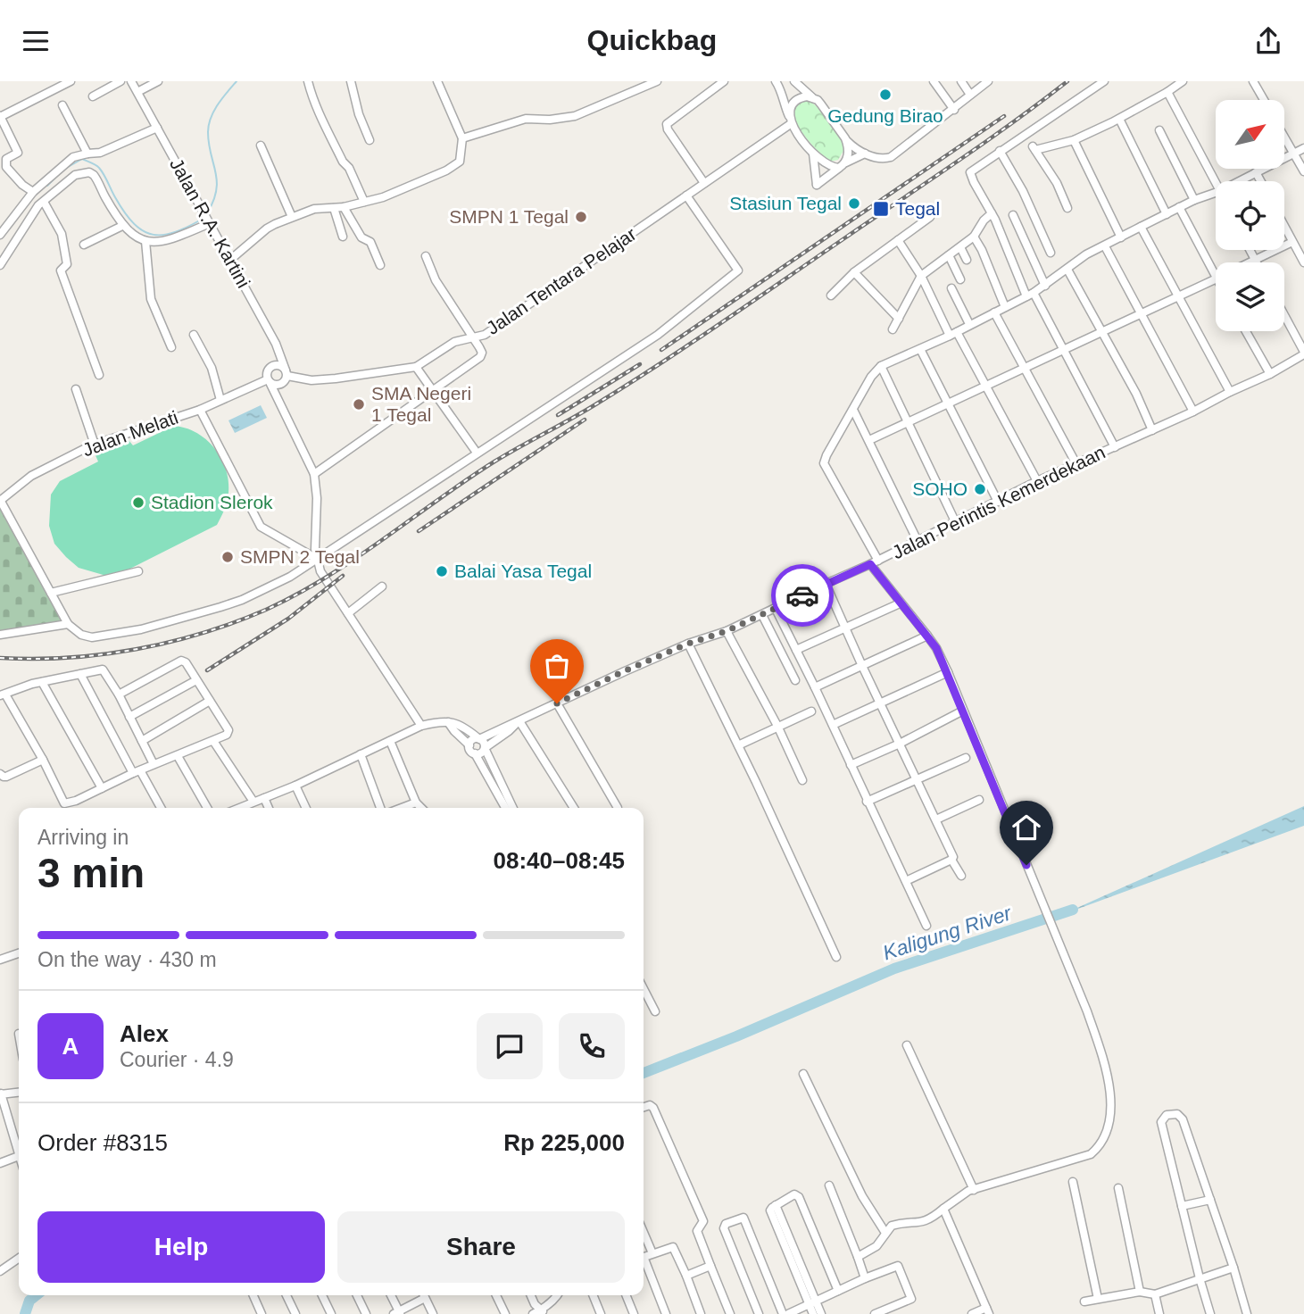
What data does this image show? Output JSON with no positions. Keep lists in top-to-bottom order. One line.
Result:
{"streets":{"street":["Jalan R.A. Kartini","Jalan Tentara Pelajar","Jalan Melati","Jalan Perintis Kemerdekaan"]},"crossings":[["Jalan R.A. Kartini","Jalan Tentara Pelajar"],["Jalan R.A. Kartini","Jalan Melati"],["Jalan Tentara Pelajar","Jalan Melati"]],"water":["Kaligung River"],"places":{"other":["Gedung Birao","Stasiun Tegal","SMPN 1 Tegal","SMA Negeri 1 Tegal","SOHO","Stadion Slerok","SMPN 2 Tegal","Balai Yasa Tegal"],"transit":["Tegal"]},"north":"top right","page":{"header":"Quickbag","heading":["3 min","Arriving in","08:40–08:45"],"panel":["Alex","Courier · 4.9","Order #8315","Rp 225,000"],"bar":"On the way · 430 m","round":"A","buttons":["Help","Share"]}}
